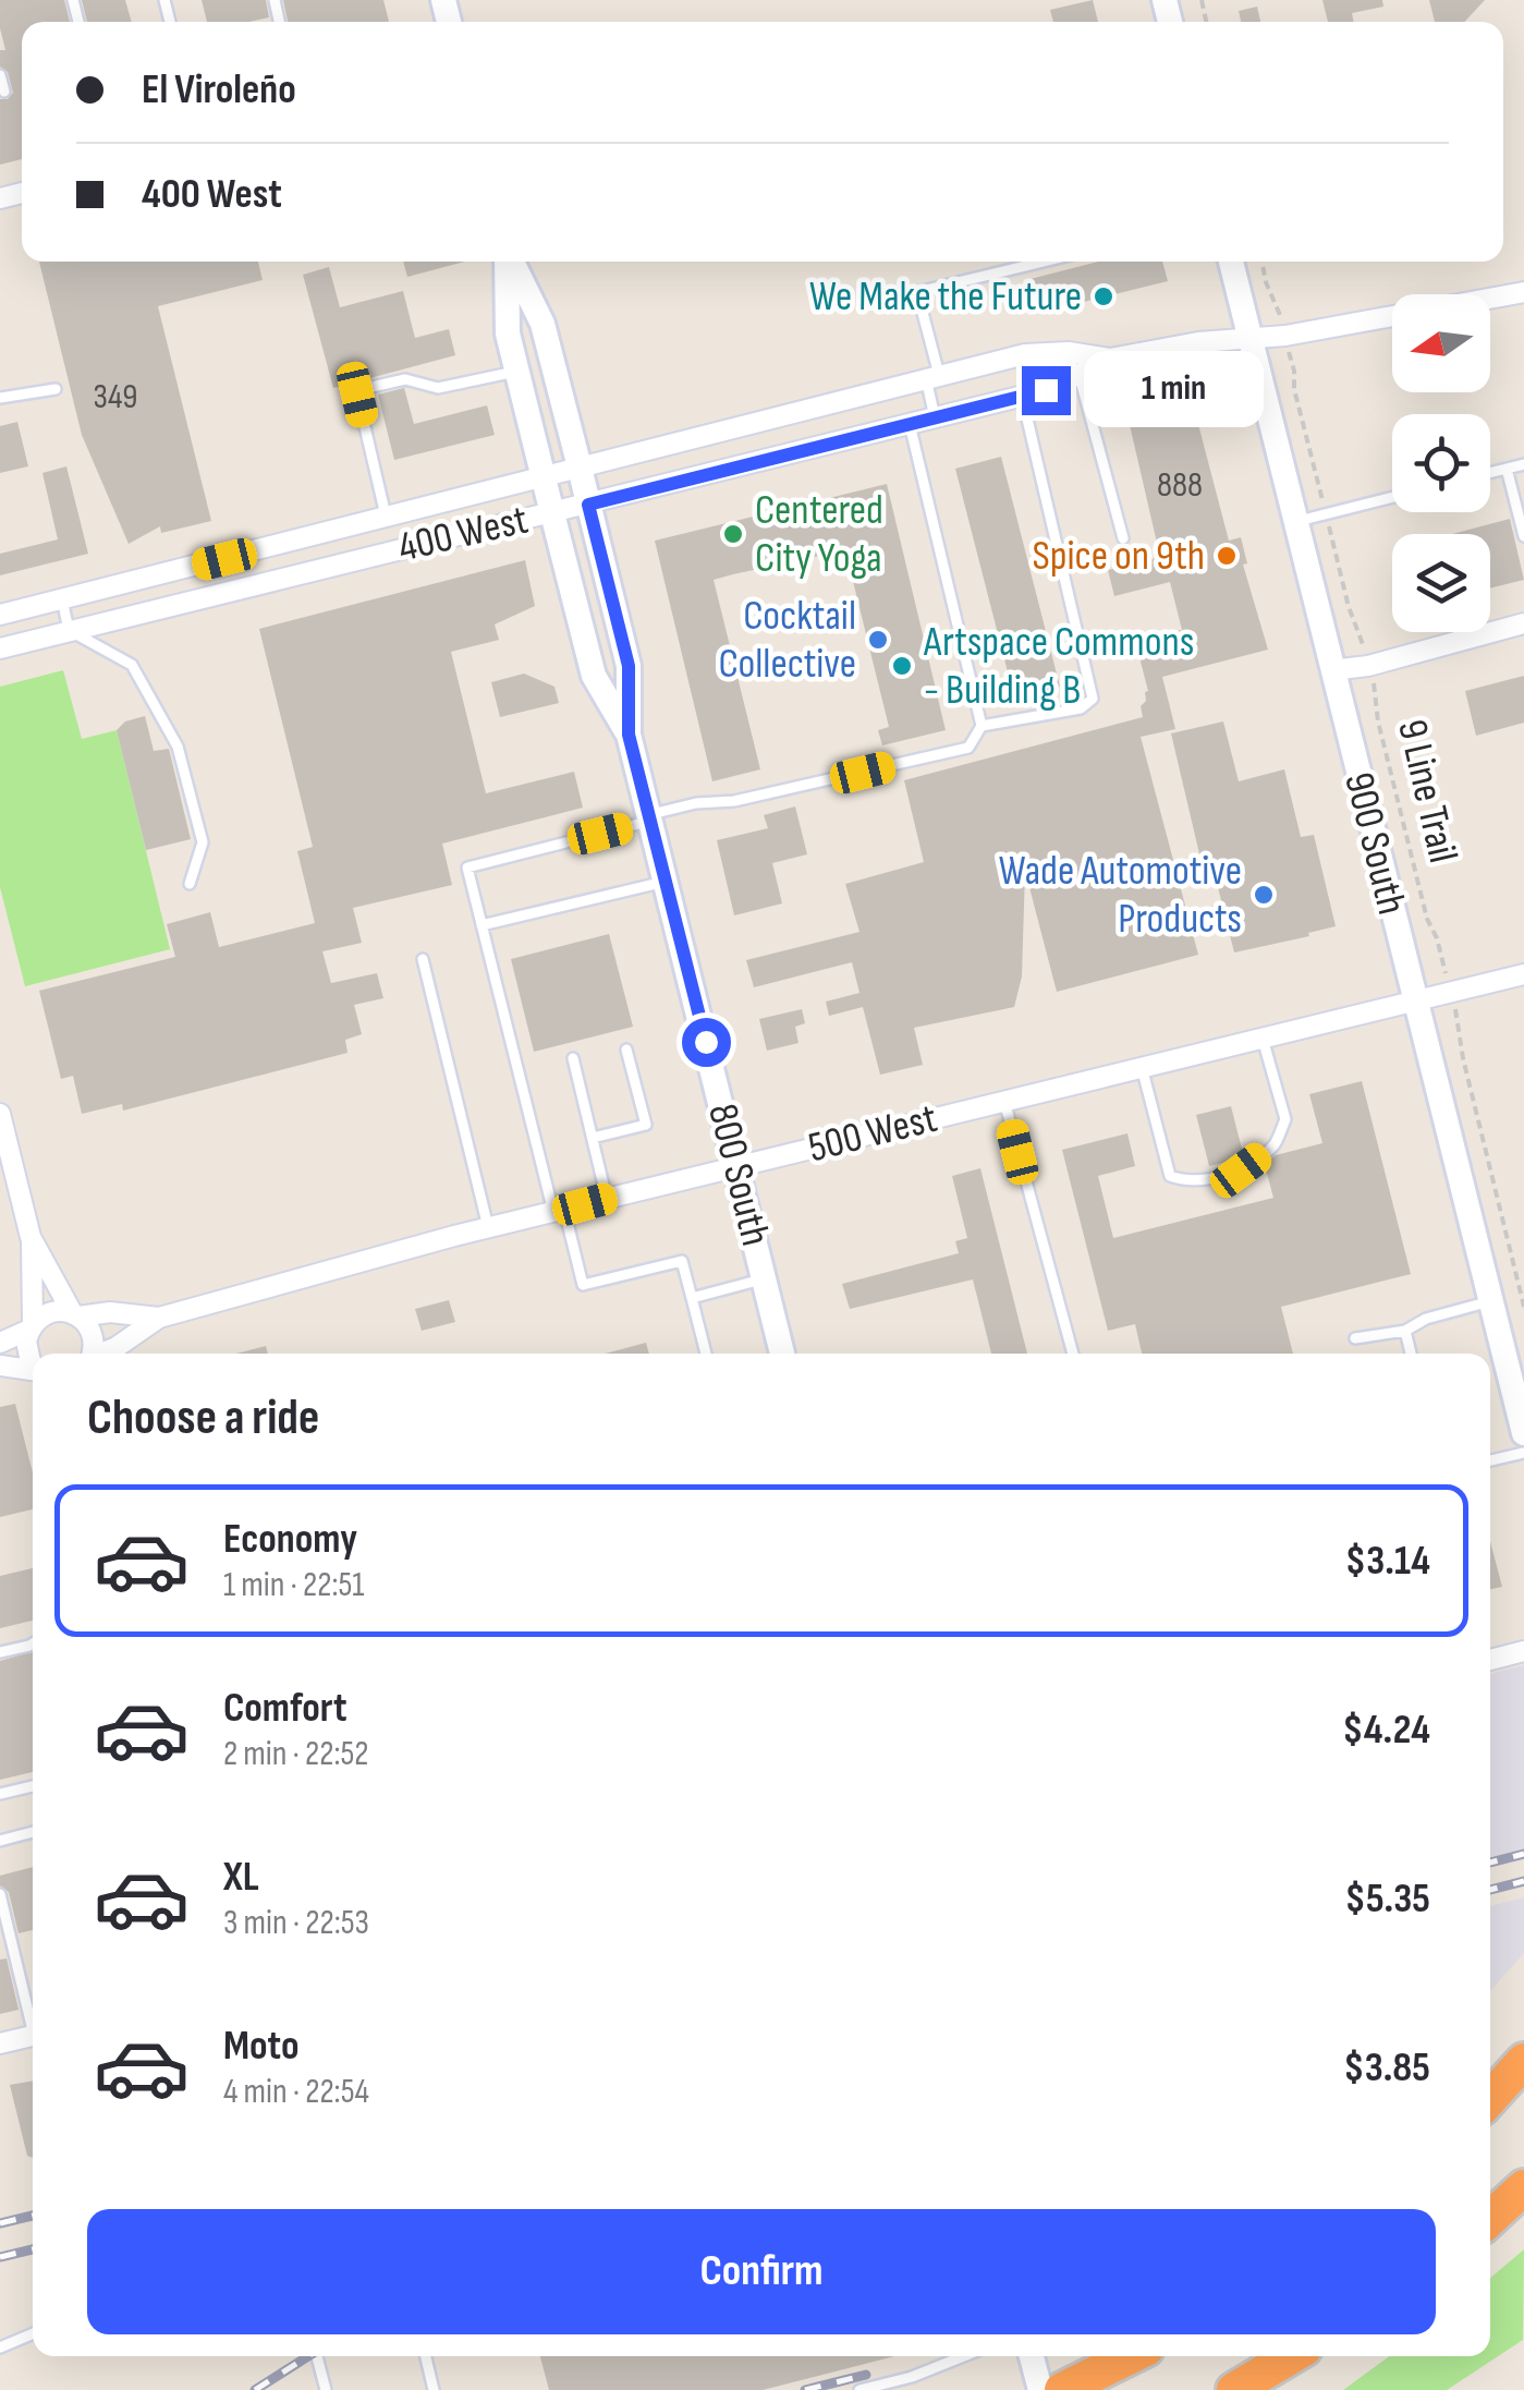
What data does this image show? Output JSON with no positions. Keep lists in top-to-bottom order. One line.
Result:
{"streets":{"street":["400 West","900 South","500 West","800 South"],"path":["9 Line Trail"]},"crossings":[["400 West","900 South"],["400 West","800 South"],["900 South","500 West"],["500 West","800 South"]],"places":["We Make the Future","Centered City Yoga","Spice on 9th","Cocktail Collective","Artspace Commons - Building B","Wade Automotive Products"],"house_numbers":["349","888"],"north":"left","page":{"banner":["El Viroleño","400 West"],"bubble":"1 min","heading":"Choose a ride","list":[{"name":"Economy","note":"1 min · 22:51","value":"$3.14"},{"name":"Comfort","note":"2 min · 22:52","value":"$4.24"},{"name":"XL","note":"3 min · 22:53","value":"$5.35"},{"name":"Moto","note":"4 min · 22:54","value":"$3.85"}],"buttons":"Confirm"}}
